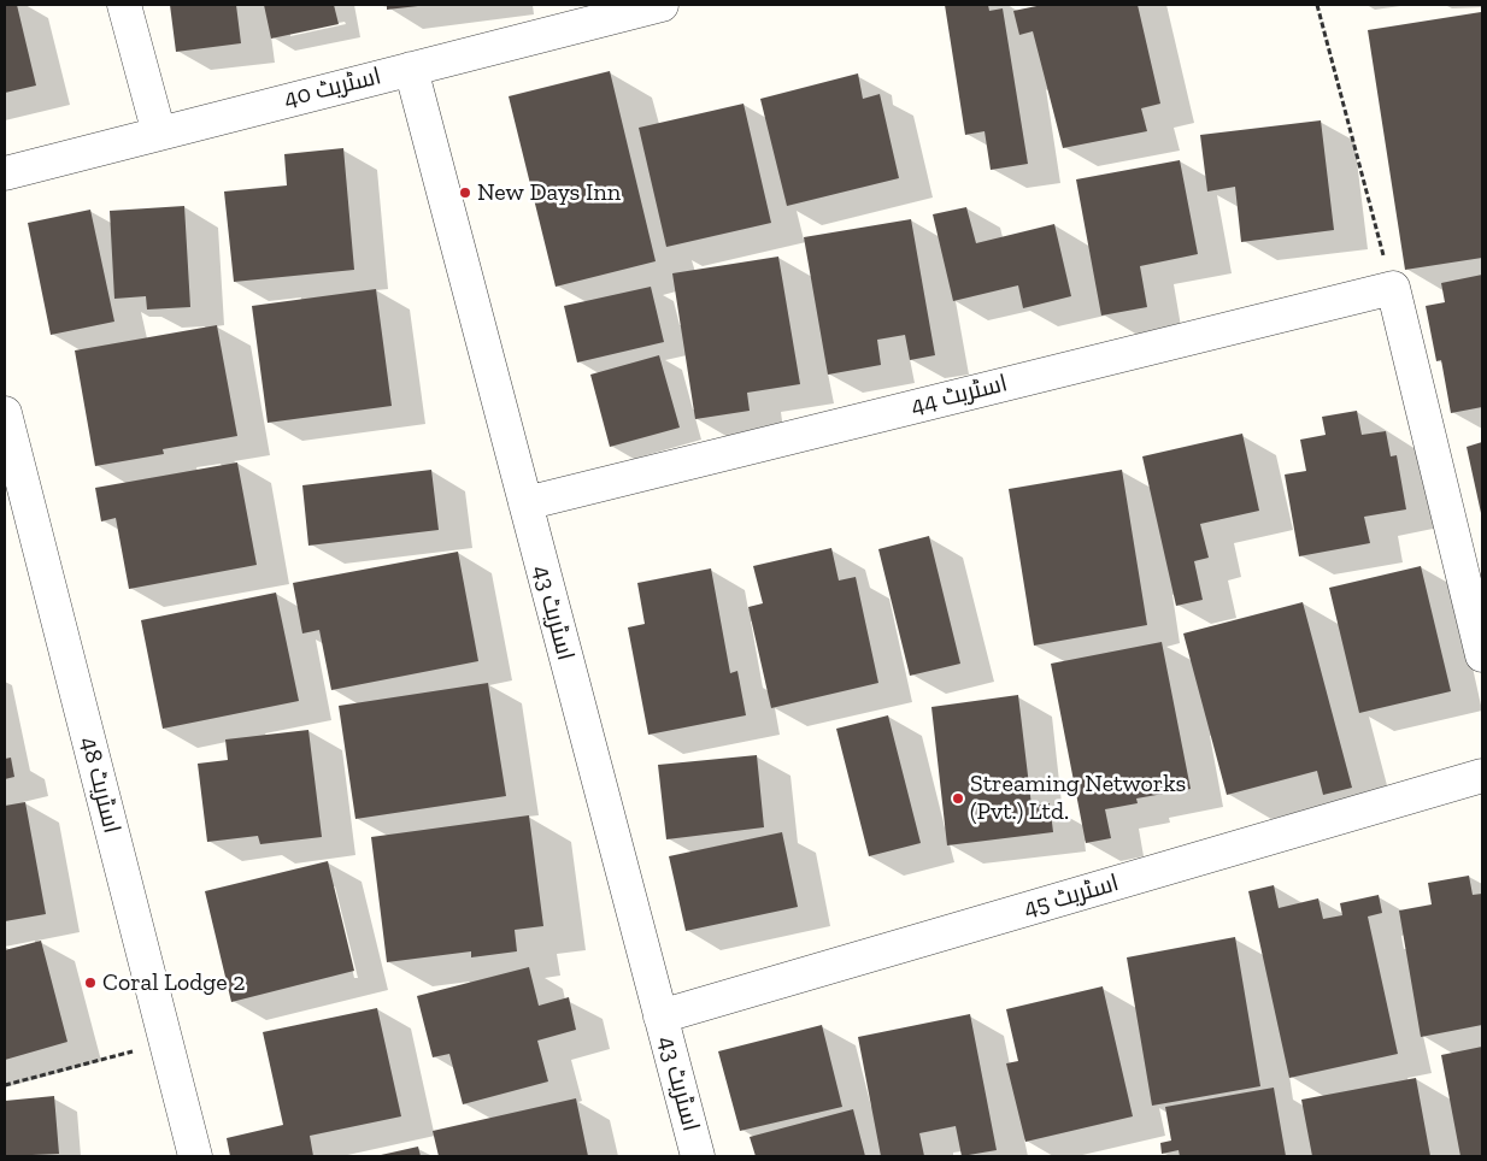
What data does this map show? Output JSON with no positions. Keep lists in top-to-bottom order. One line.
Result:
{"streets":{"street":["اسٹریٹ 40","اسٹریٹ 44","اسٹریٹ 43","اسٹریٹ 48","اسٹریٹ 45"]},"crossings":[["اسٹریٹ 40","اسٹریٹ 43"],["اسٹریٹ 44","اسٹریٹ 43"],["اسٹریٹ 43","اسٹریٹ 45"]],"places":["New Days Inn","Streaming Networks (Pvt.) Ltd.","Coral Lodge 2"]}
